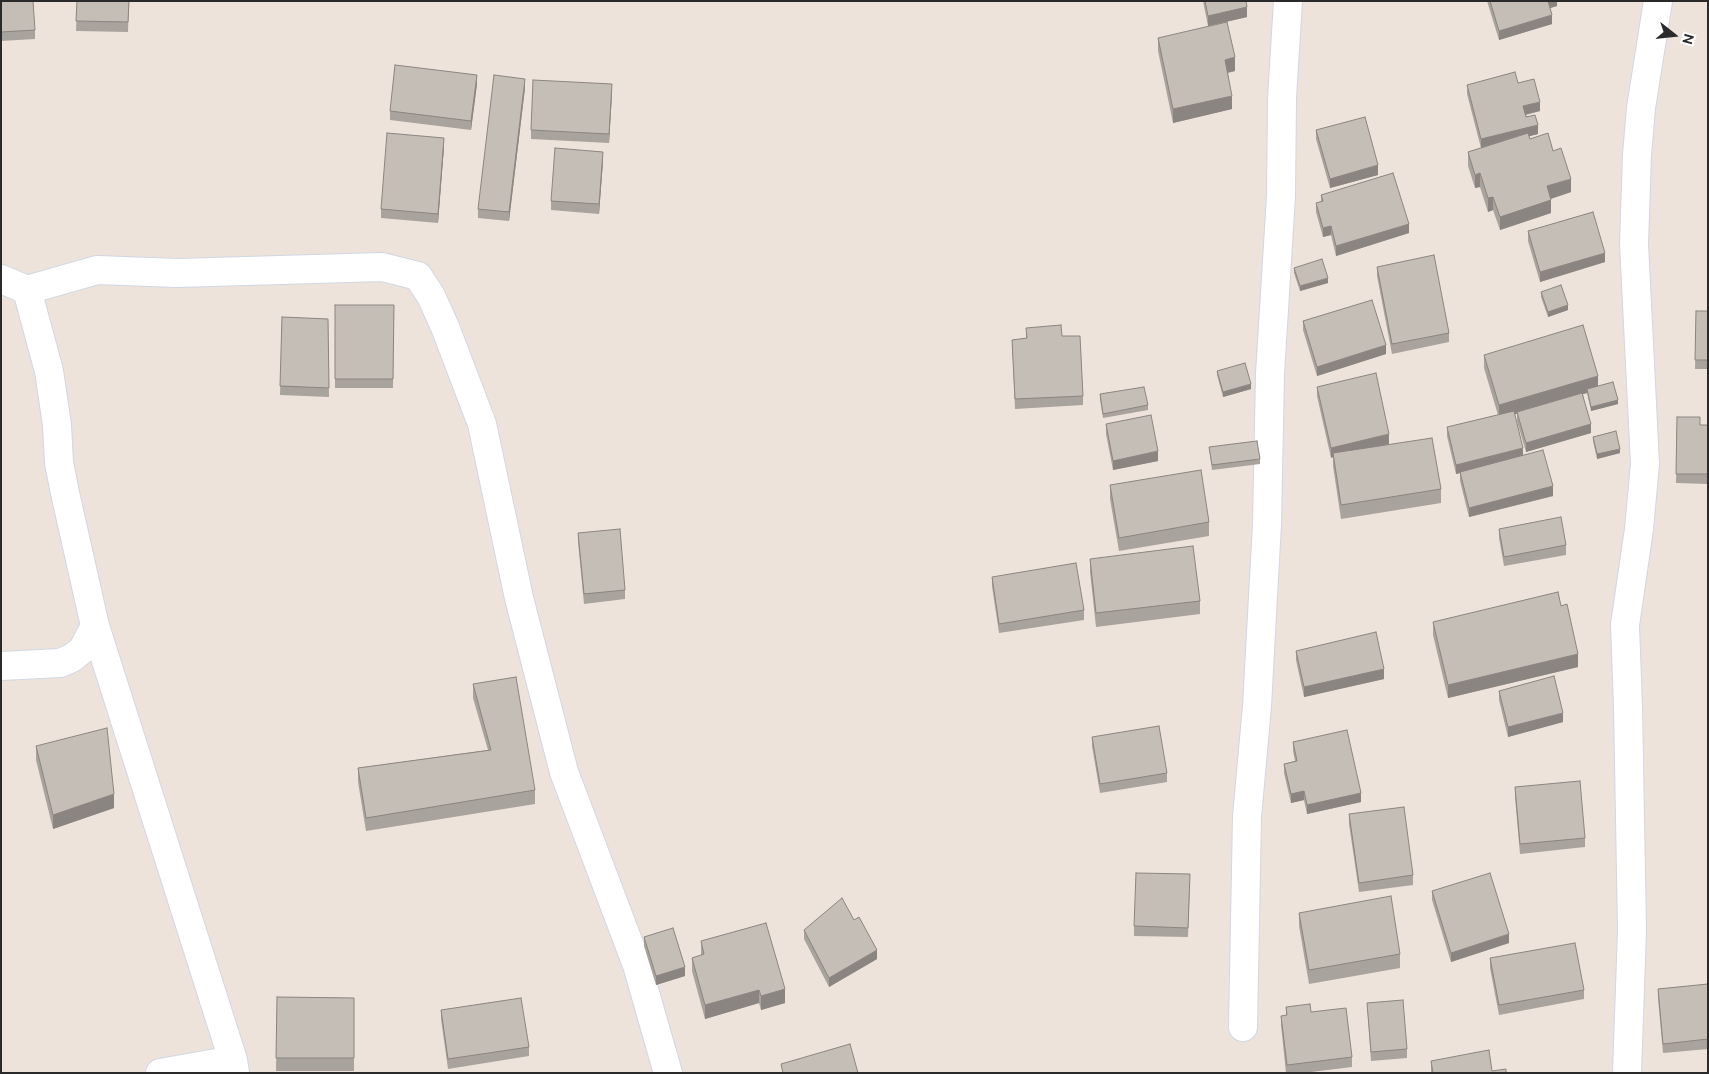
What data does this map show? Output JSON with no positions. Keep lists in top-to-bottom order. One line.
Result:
{"north":"right"}
